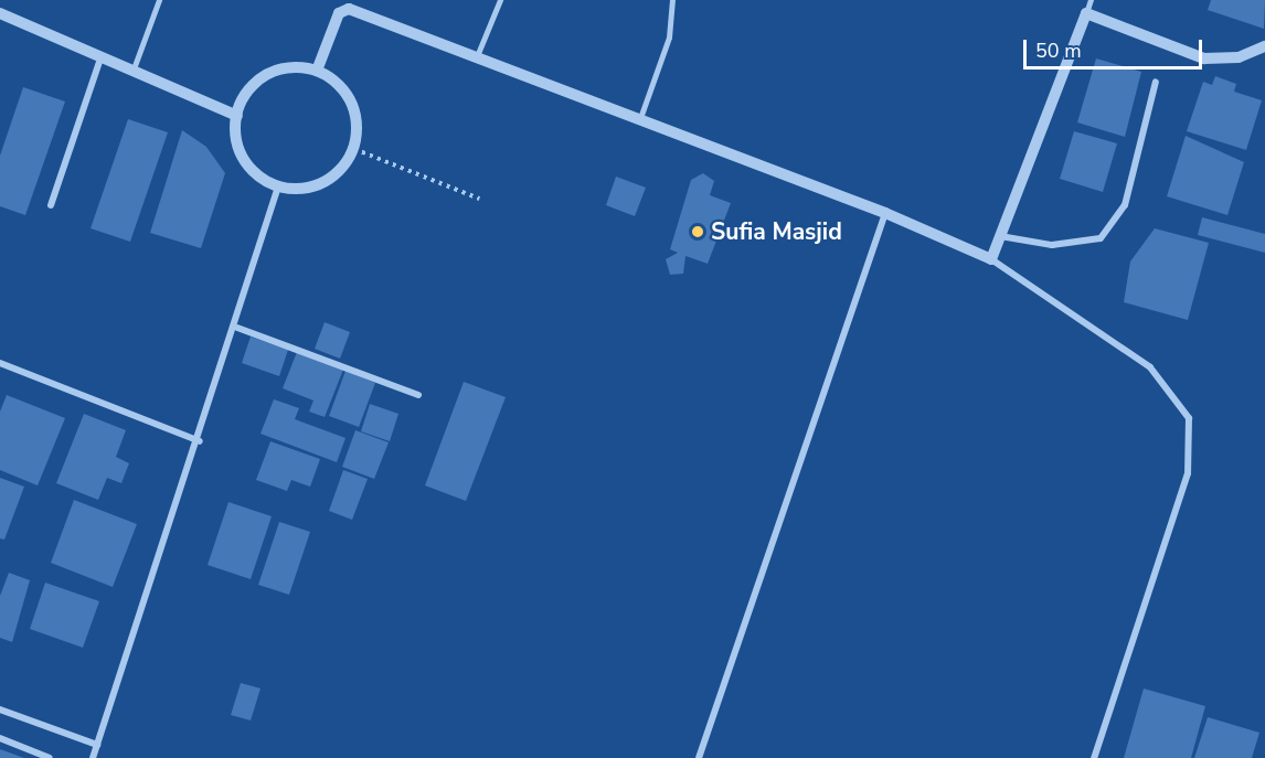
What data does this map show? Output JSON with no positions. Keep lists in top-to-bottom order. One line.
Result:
{"places":["Sufia Masjid"],"scale_bar":"50 m"}
